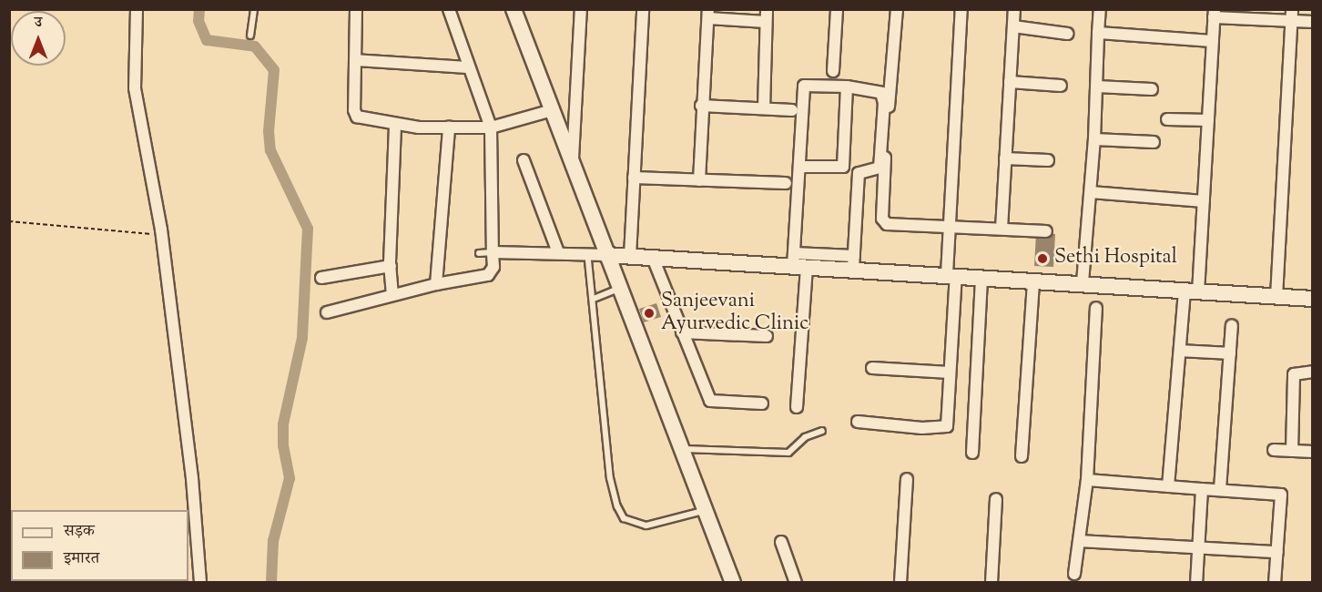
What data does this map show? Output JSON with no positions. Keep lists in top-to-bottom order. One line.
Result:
{"places":["Sethi Hospital","Sanjeevani Ayurvedic Clinic"],"legend":["सड़क","इमारत"],"north":"top"}
